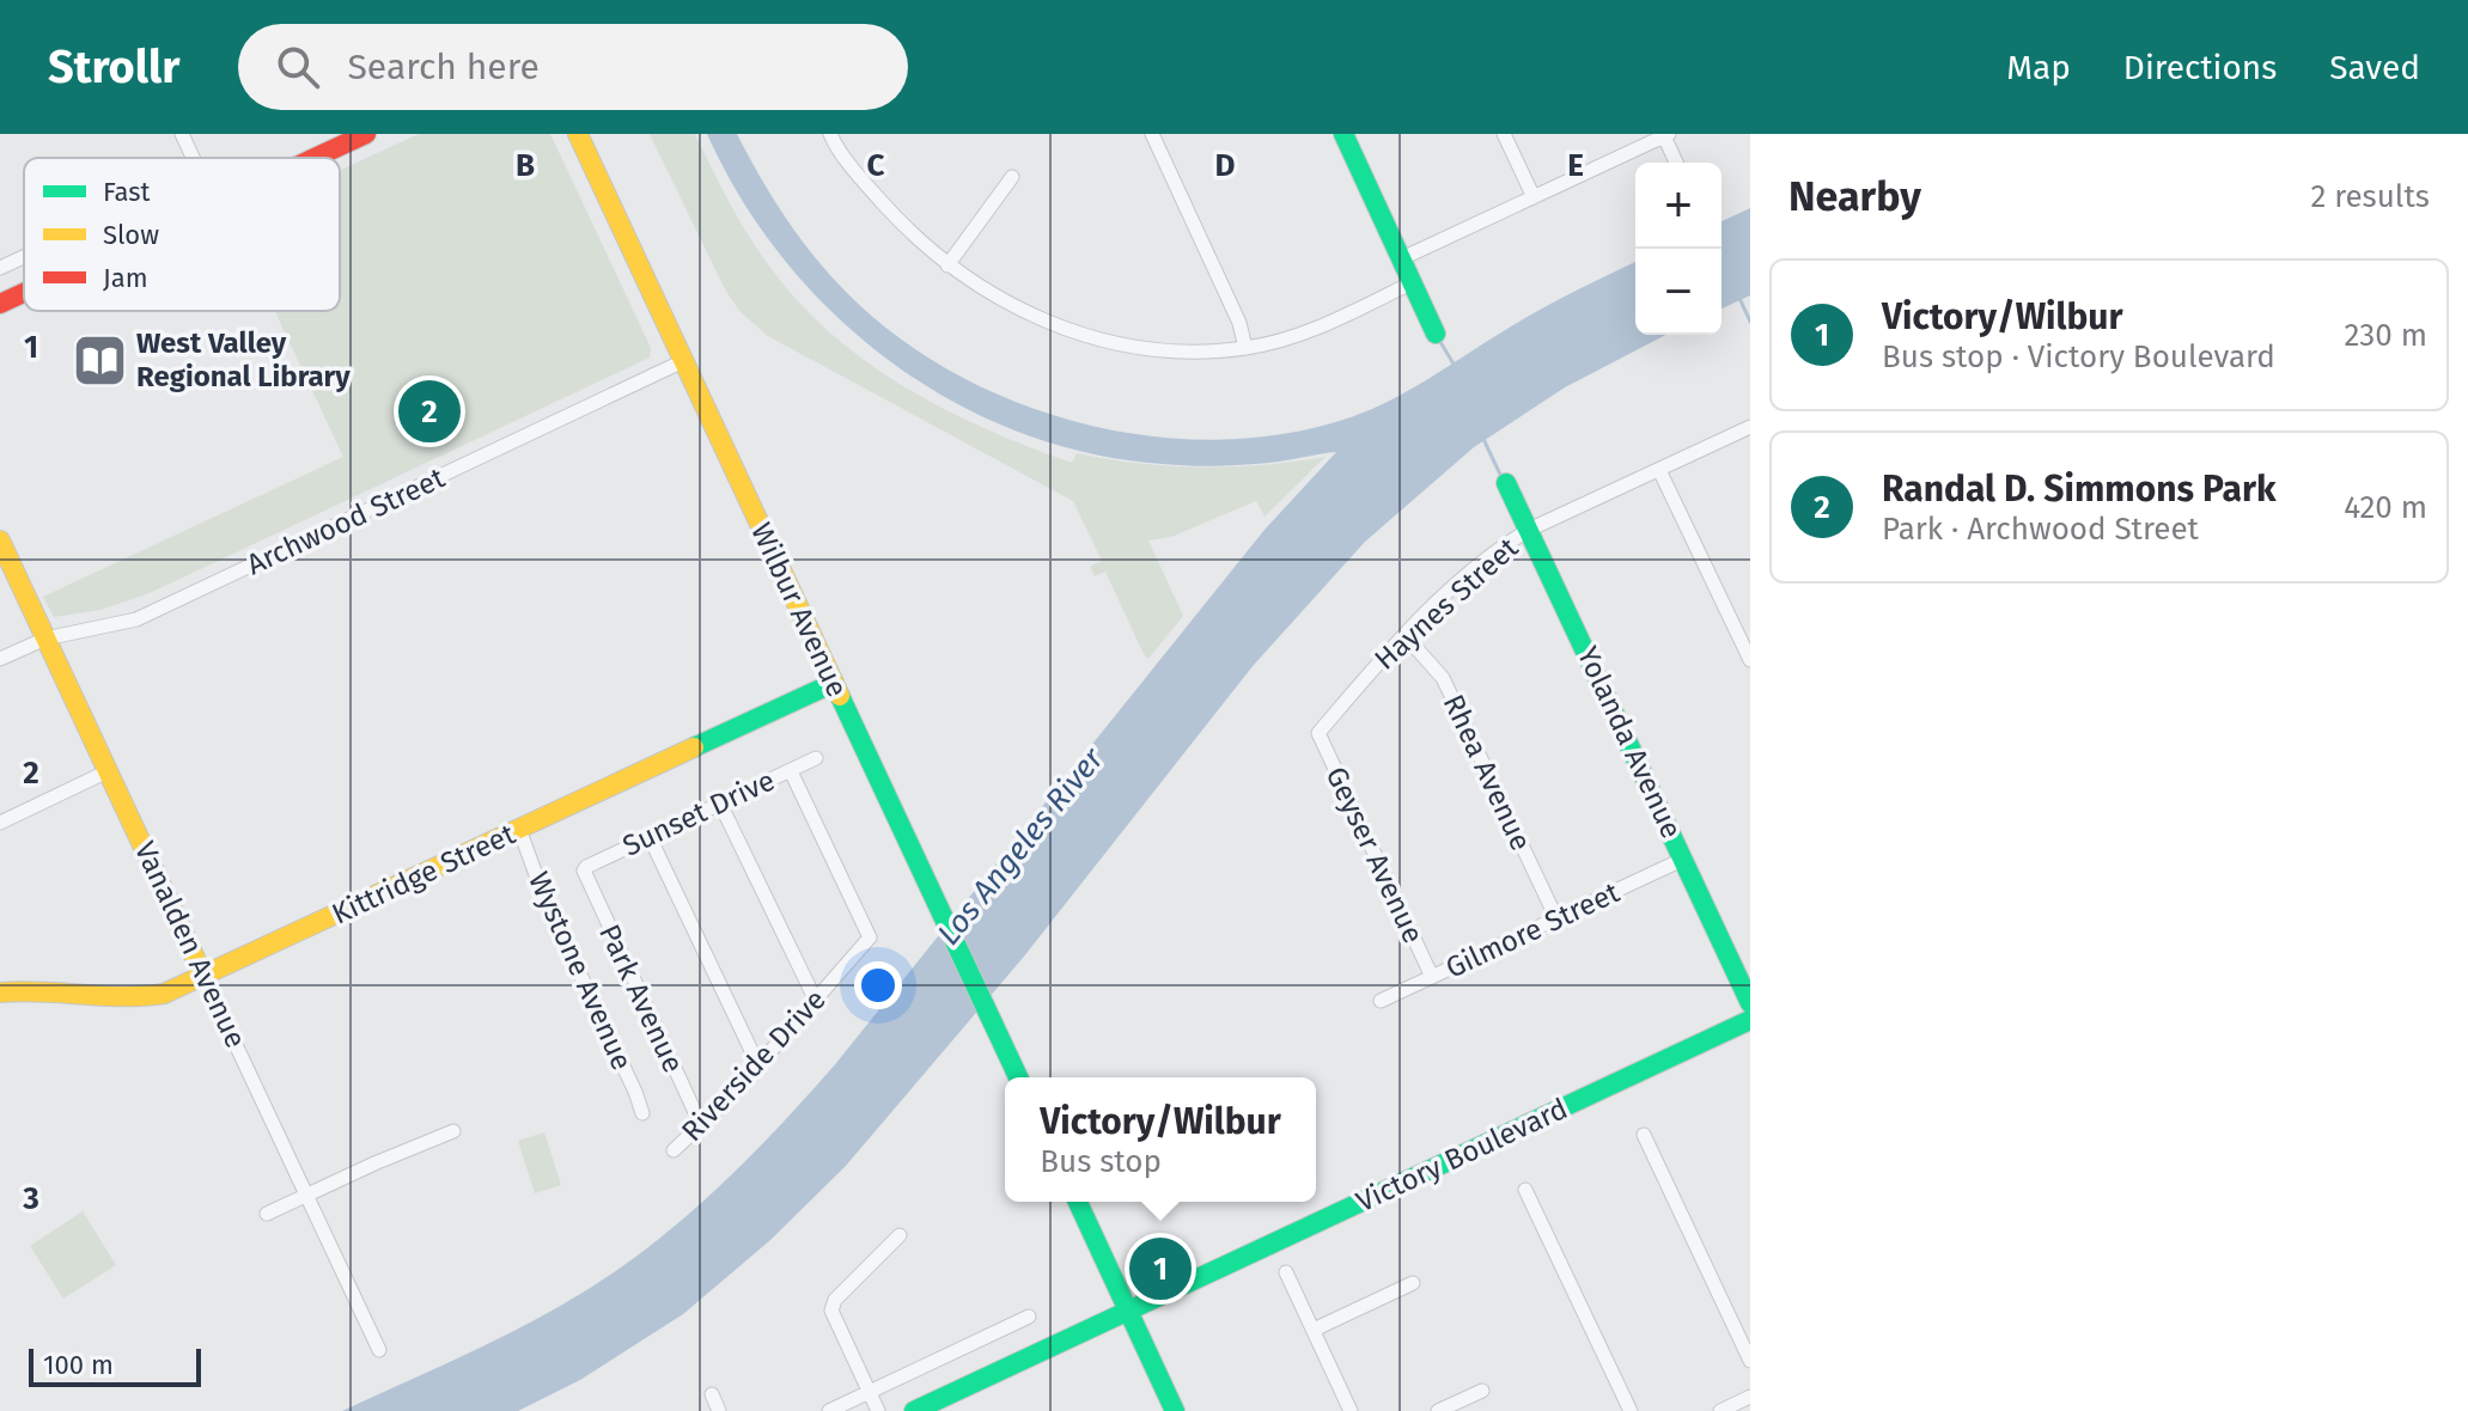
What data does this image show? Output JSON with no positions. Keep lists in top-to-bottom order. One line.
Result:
{"streets":{"main road":["Wilbur Avenue","Yolanda Avenue","Kittridge Street","Vanalden Avenue","Victory Boulevard"],"street":["Archwood Street","Haynes Street","Rhea Avenue","Sunset Drive","Geyser Avenue","Gilmore Street","Wystone Avenue","Park Avenue","Riverside Drive"]},"crossings":[["Archwood Street","Wilbur Avenue"],["Archwood Street","Vanalden Avenue"],["Haynes Street","Yolanda Avenue"],["Haynes Street","Rhea Avenue"],["Haynes Street","Geyser Avenue"],["Wilbur Avenue","Kittridge Street"],["Yolanda Avenue","Gilmore Street"],["Rhea Avenue","Gilmore Street"],["Sunset Drive","Park Avenue"],["Sunset Drive","Riverside Drive"],["Geyser Avenue","Gilmore Street"],["Kittridge Street","Vanalden Avenue"],["Kittridge Street","Wystone Avenue"],["Park Avenue","Riverside Drive"]],"water":["Los Angeles River"],"places":{"library":["West Valley Regional Library"]},"legend":["Fast","Slow","Jam"],"scale_bar":"100 m","page":{"header":"Strollr","search":"Search here","nav":["Map","Directions","Saved"],"heading":["Nearby","2 results"],"map_buttons":["+","−"],"list":[{"mark":"1","name":"Victory/Wilbur","note":"Bus stop · Victory Boulevard","value":"230 m"},{"mark":"2","name":"Randal D. Simmons Park","note":"Park · Archwood Street","value":"420 m"}],"pins":["2","1"],"popup":["Victory/Wilbur","Bus stop"],"scale":"100 m"},"grid":{"columns":["B","C","D","E"],"rows":["1","2","3"]}}
